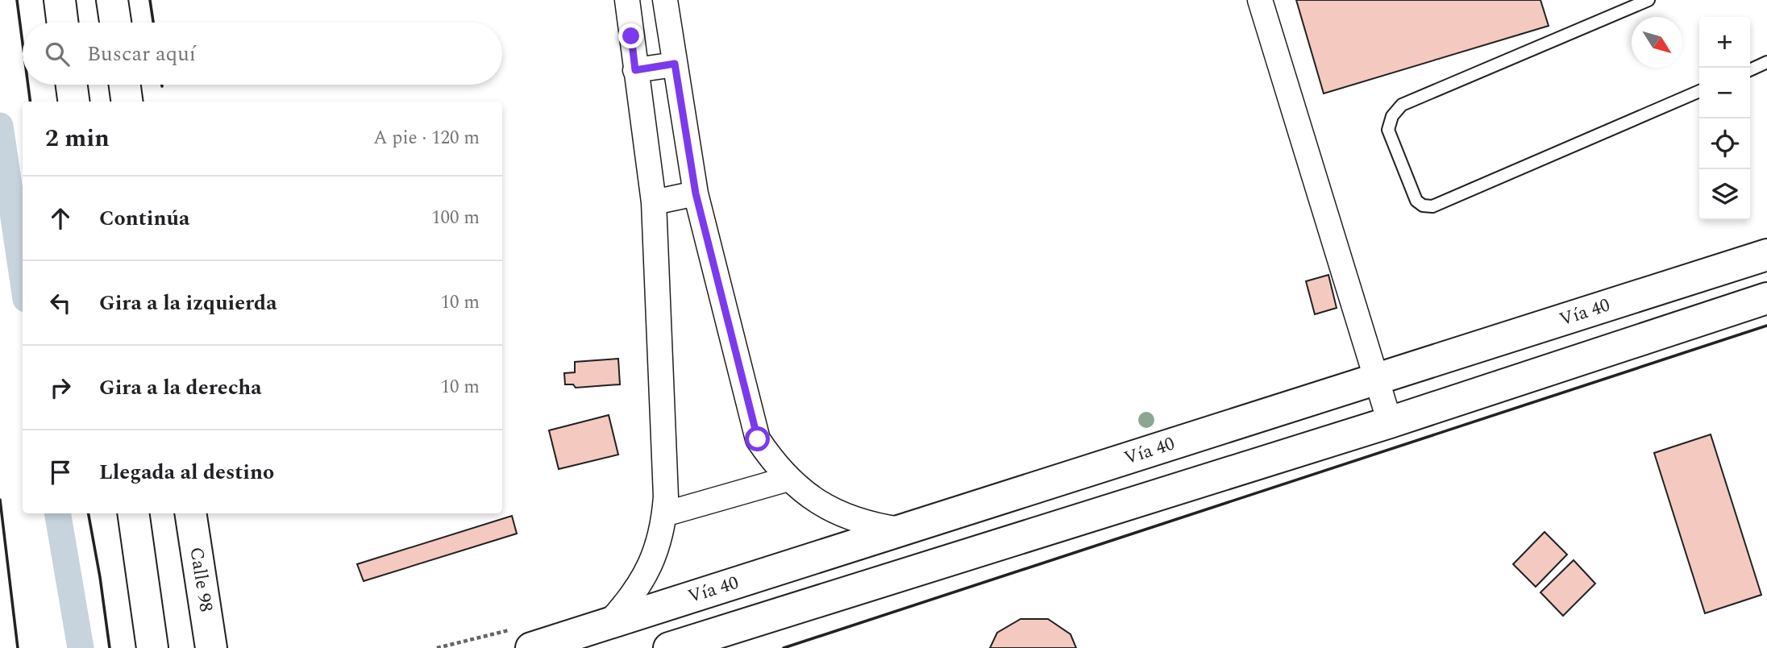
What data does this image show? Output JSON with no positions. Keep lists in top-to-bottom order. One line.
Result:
{"streets":{"main road":["Vía 40","Calle 98"]},"north":"bottom right","page":{"map_buttons":["+","−"],"search":"Buscar aquí","heading":["2 min","A pie · 120 m"],"list":[["Continúa","100 m"],["Gira a la izquierda","10 m"],["Gira a la derecha","10 m"],"Llegada al destino"]}}
